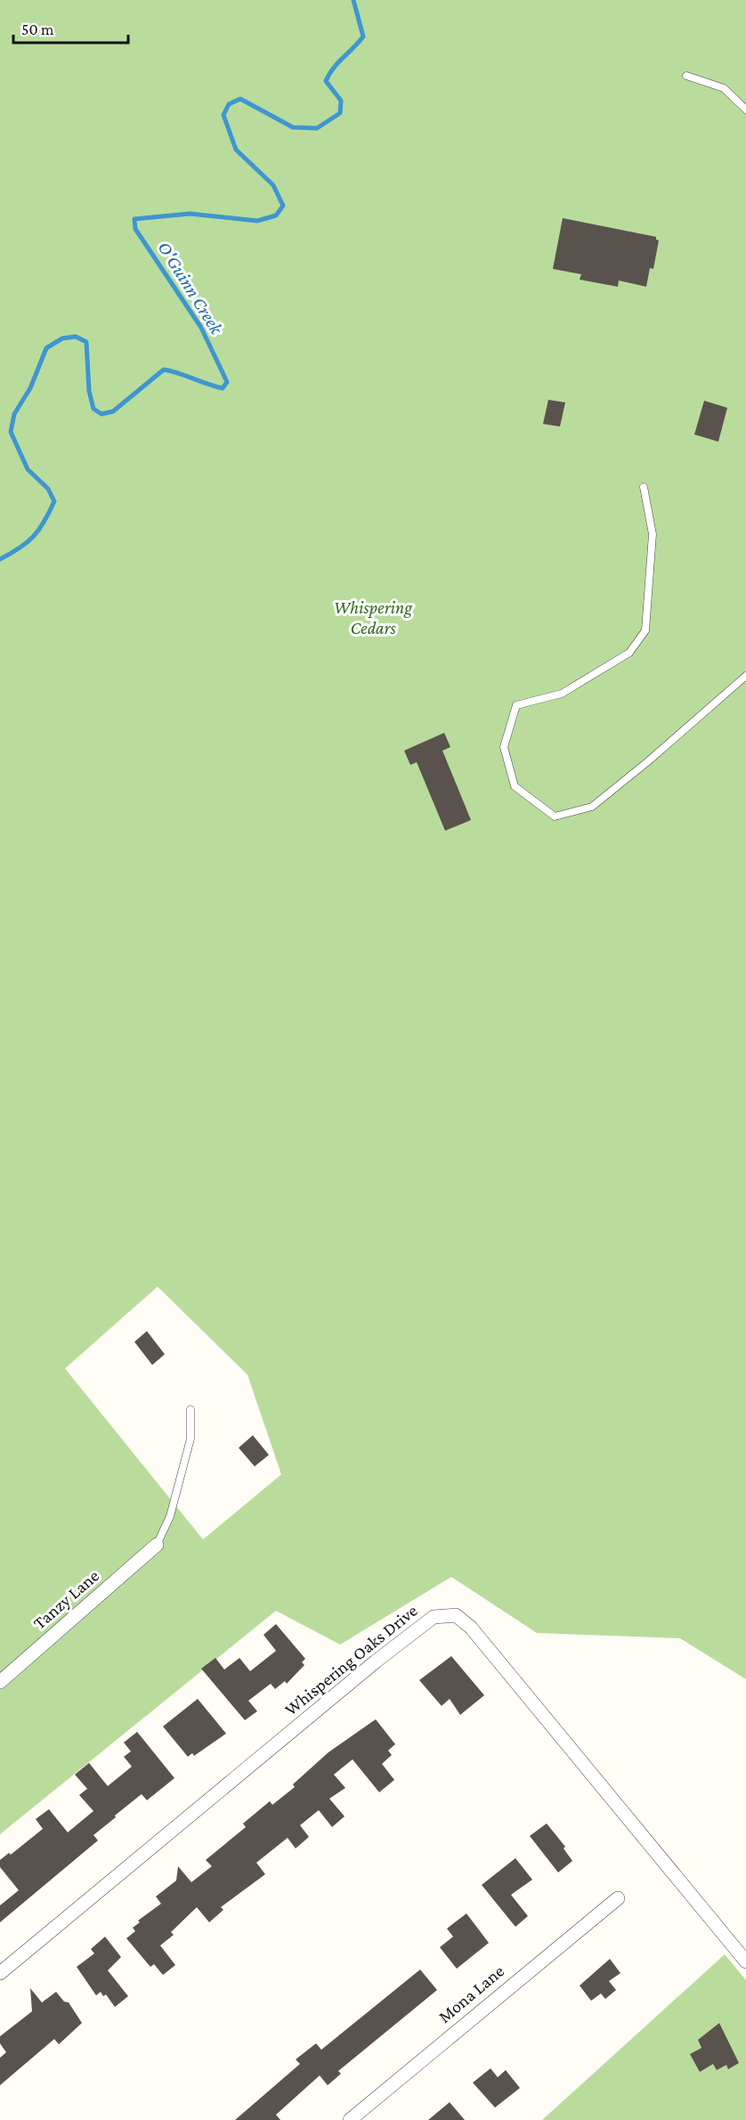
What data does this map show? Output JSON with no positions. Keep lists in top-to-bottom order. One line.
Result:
{"streets":{"street":["Tanzy Lane","Whispering Oaks Drive","Mona Lane"]},"water":["O'Guinn Creek"],"parks":["Whispering Cedars"],"scale_bar":"50 m"}
